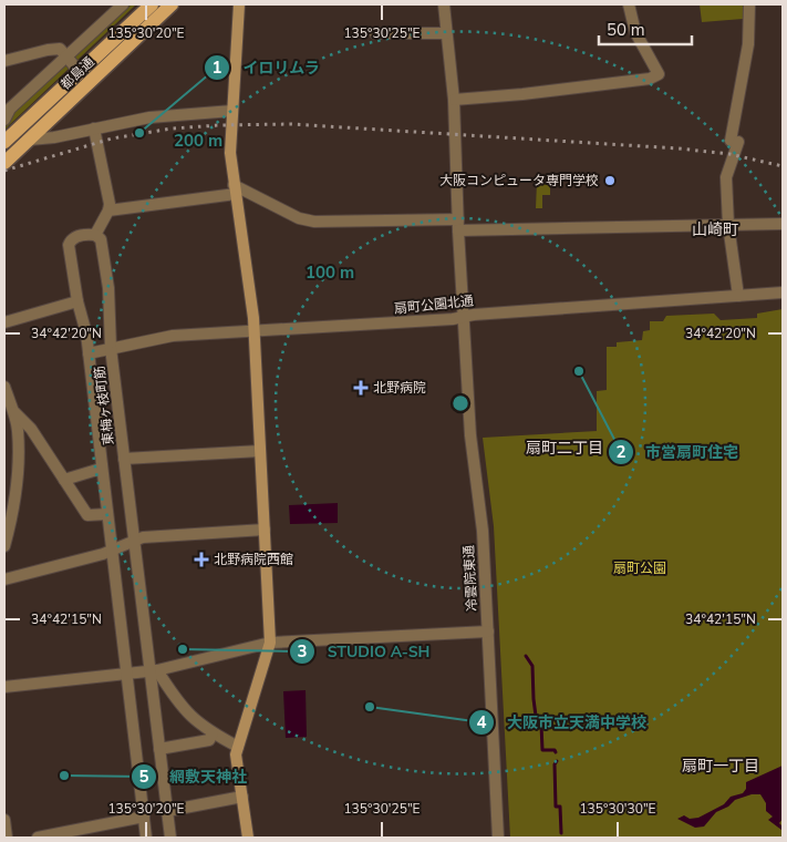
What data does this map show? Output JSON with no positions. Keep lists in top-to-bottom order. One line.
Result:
{"streets":{"main road":["都島通"],"street":["扇町公園北通","東梅ヶ枝町筋","冷雲院東通"]},"crossings":[["扇町公園北通","東梅ヶ枝町筋"],["扇町公園北通","冷雲院東通"]],"districts":["山崎町","扇町二丁目","扇町一丁目"],"parks":["扇町公園"],"places":{"other":["イロリムラ","大阪コンピュータ専門学校","市営扇町住宅","STUDIO A-SH","大阪市立天満中学校","網敷天神社"],"health":["北野病院","北野病院西館"]},"scale_bar":"50 m","coordinates":["135°30'20\"E","135°30'25\"E","34°42'20\"N","34°42'15\"N","135°30'30\"E"],"rings":["200 m","100 m"]}
